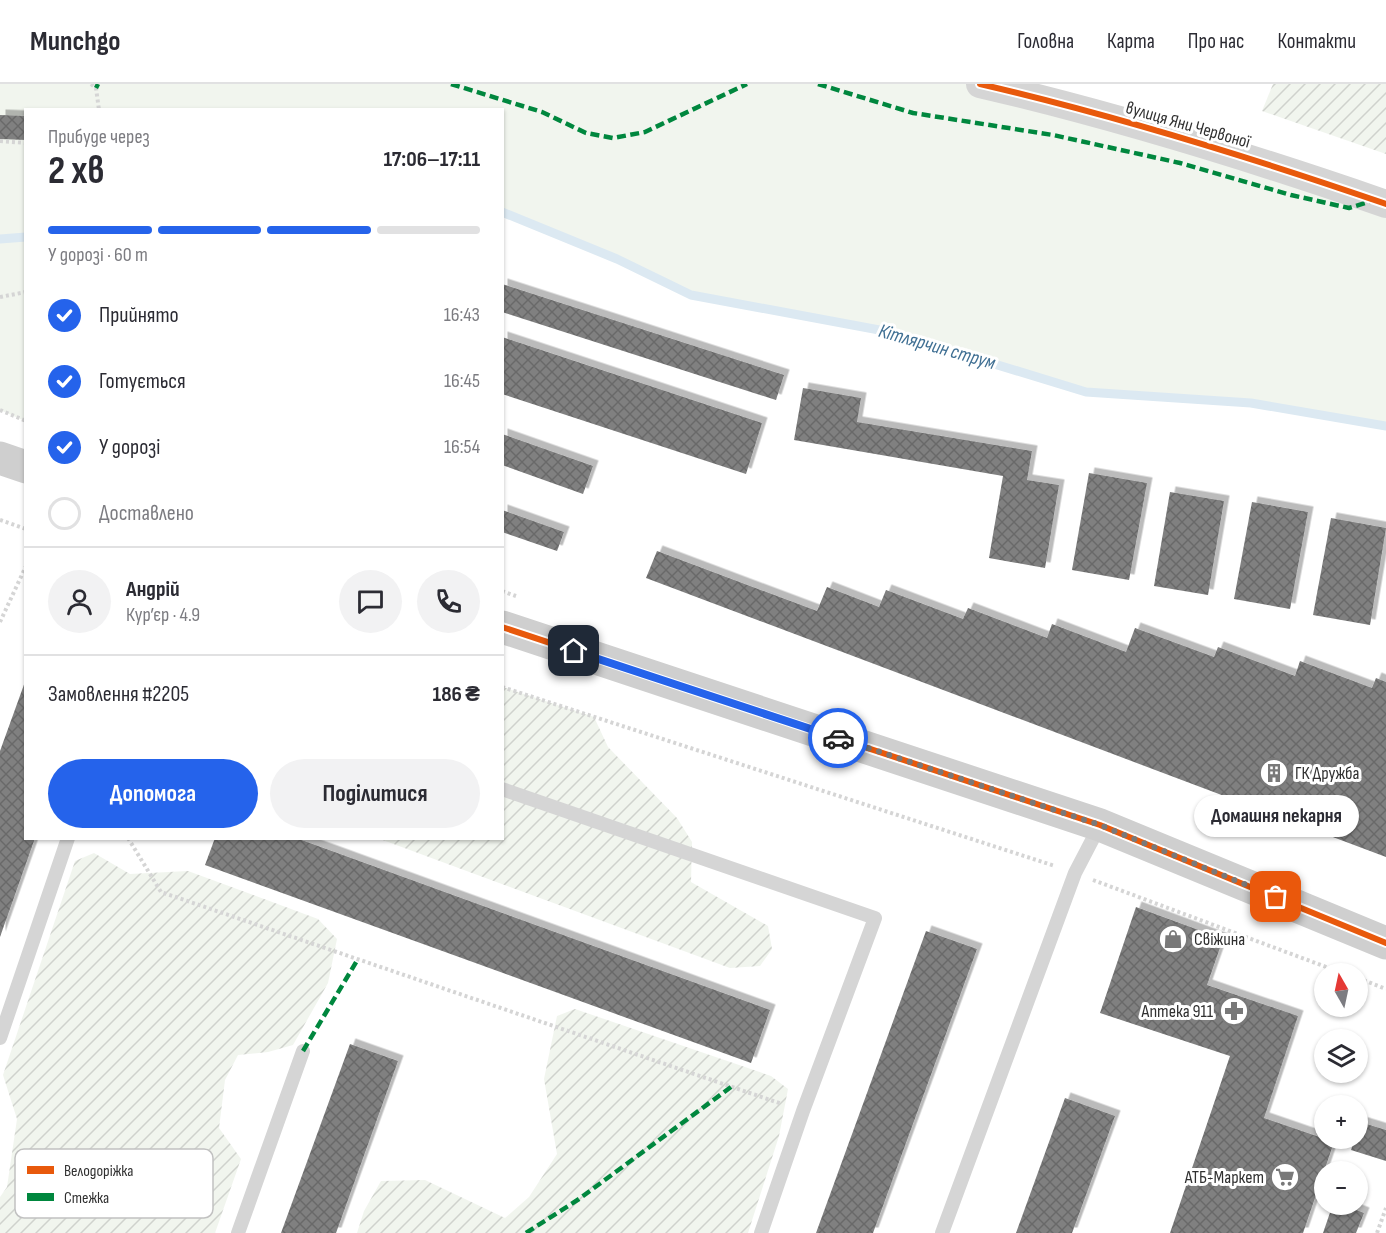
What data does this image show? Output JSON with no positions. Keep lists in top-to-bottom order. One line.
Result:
{"streets":{"street":["вулиця Яни Червоної"]},"water":["Кітлярчин струм"],"places":{"building":["ГК Дружба"],"other":["Домашня пекарня"],"shop":["Свіжина"],"pharmacy":["Аптека 911"],"supermarket":["АТБ-Маркет"]},"legend":["Велодоріжка","Стежка"],"north":"top","page":{"header":"Munchgo","nav":["Головна","Карта","Про нас","Контакти"],"heading":["2 хв","Прибуде через","17:06–17:11"],"panel":["Андрій","Кур’єр · 4.9","Замовлення #2205","186 ₴"],"bar":"У дорозі · 60 m","list":[["Прийнято","16:43"],["Готується","16:45"],["У дорозі","16:54"],"Доставлено"],"buttons":["Допомога","Поділитися"],"bubble":"Домашня пекарня","map_buttons":["+","−"]}}
